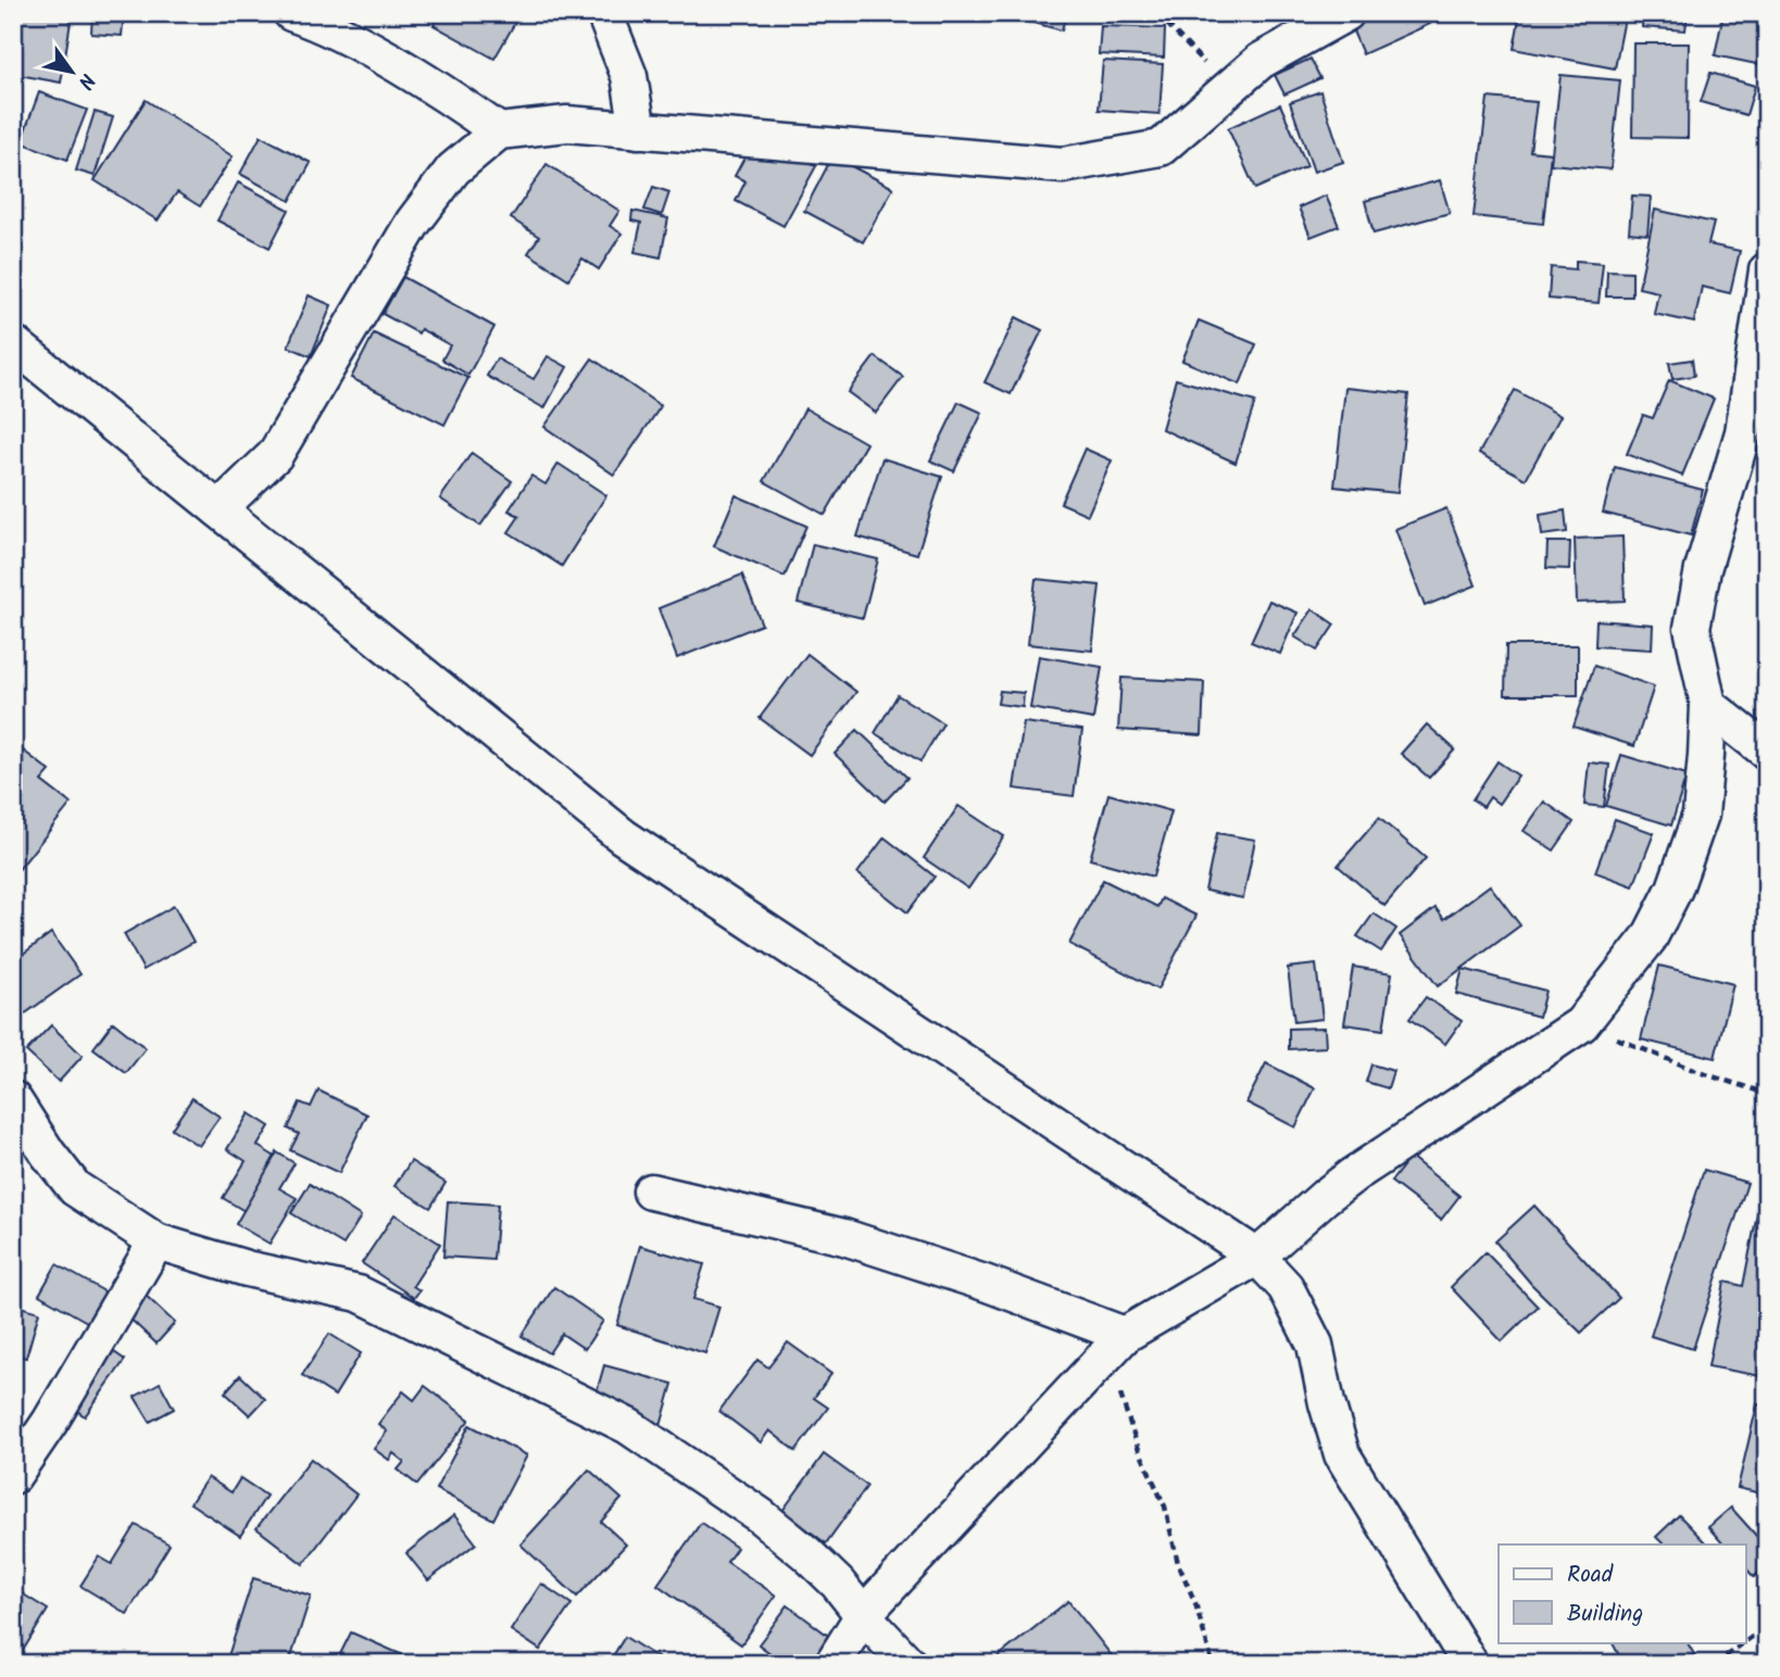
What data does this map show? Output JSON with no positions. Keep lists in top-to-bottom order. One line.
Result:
{"legend":["Road","Building"],"north":"bottom right"}
